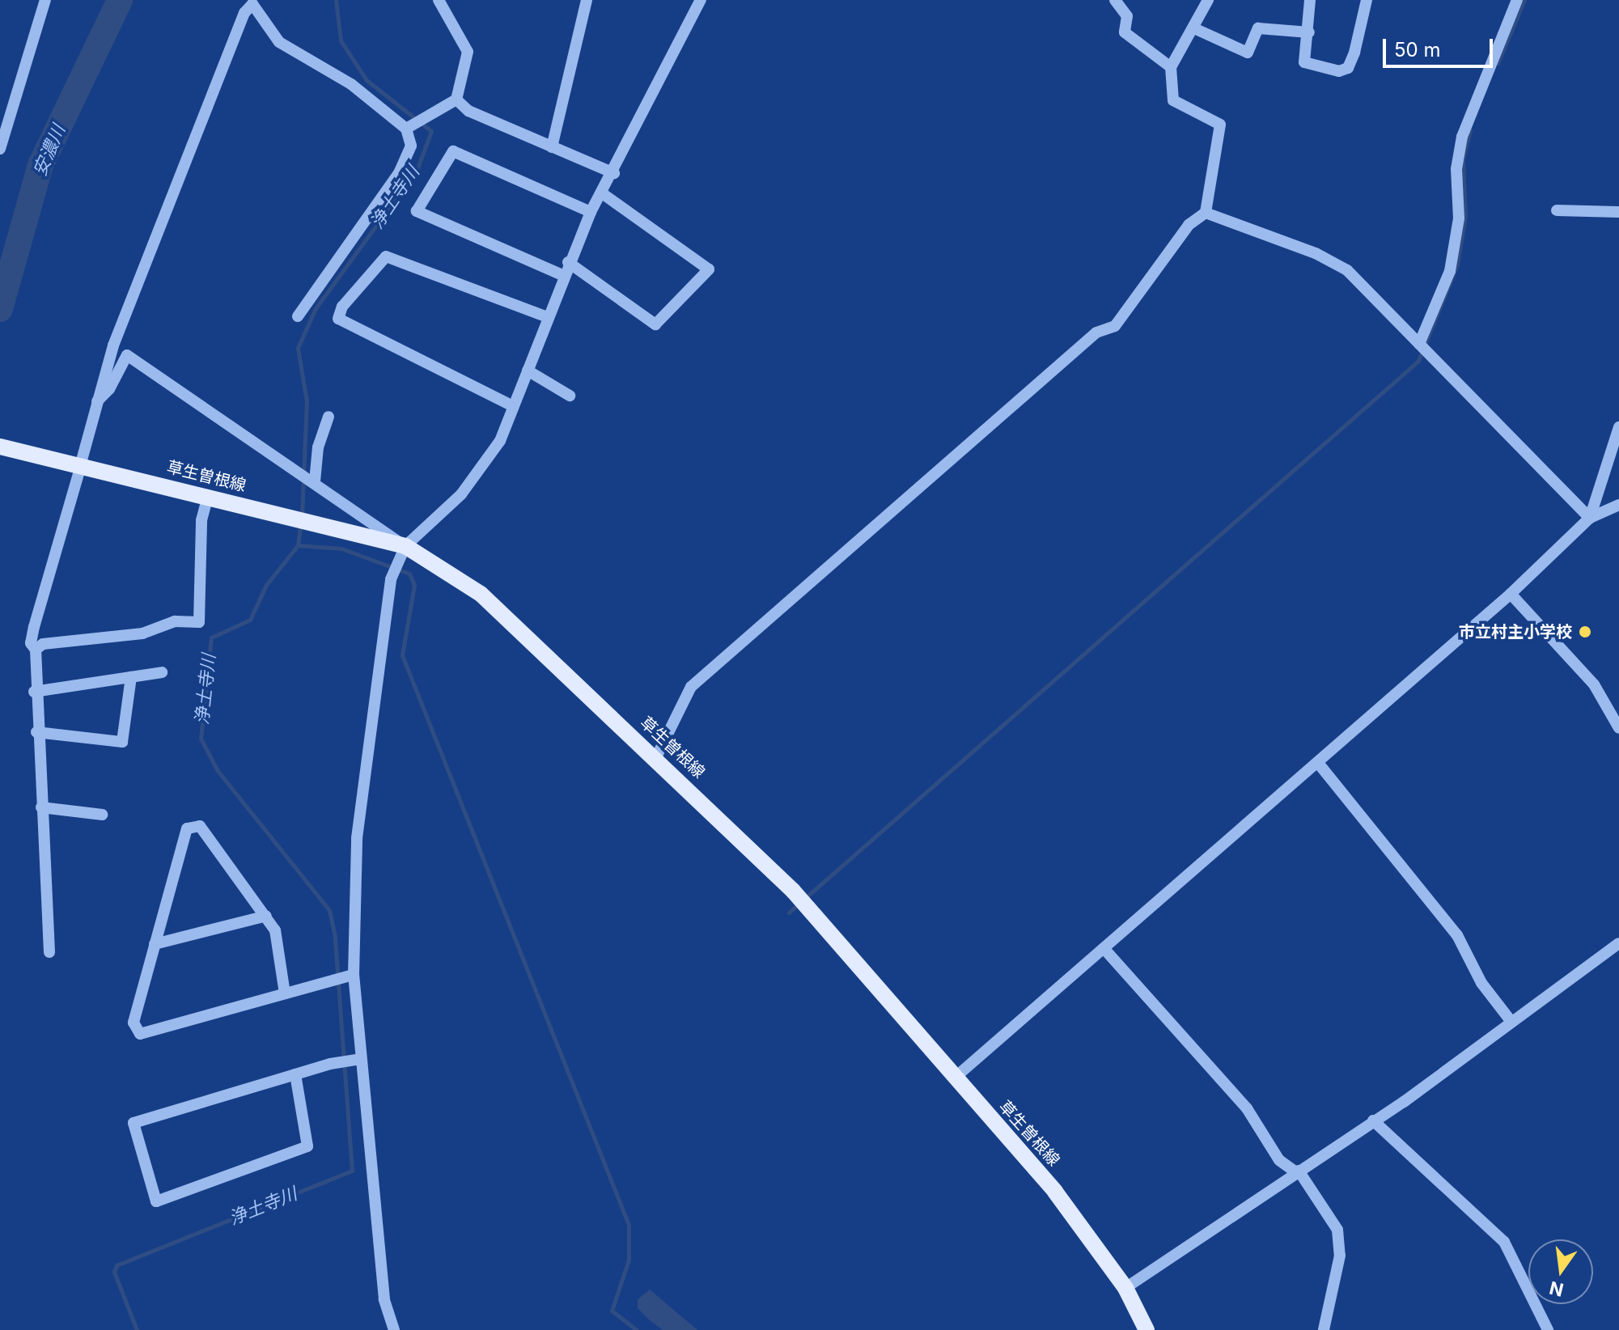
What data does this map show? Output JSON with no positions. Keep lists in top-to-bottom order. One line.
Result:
{"streets":{"main road":["草生曽根線"]},"water":["安濃川","浄土寺川"],"places":["市立村主小学校"],"scale_bar":"50 m","north":"bottom"}
